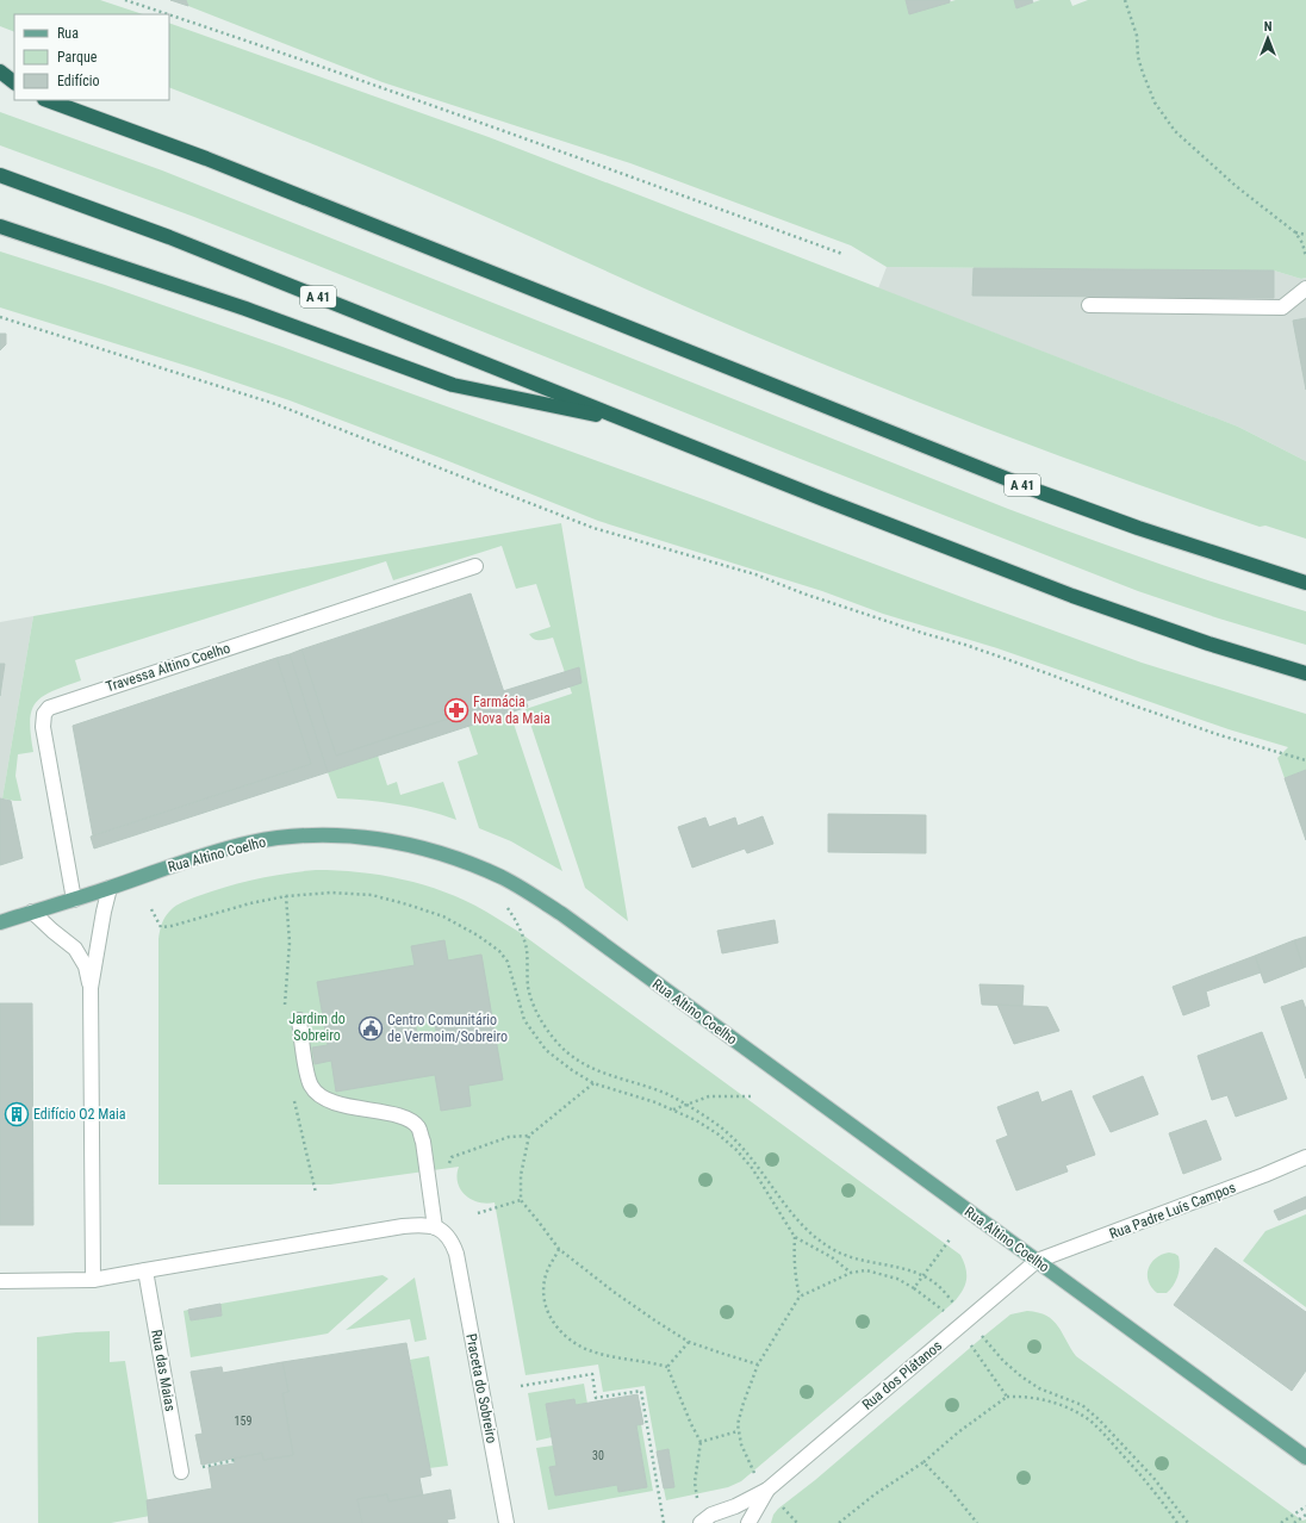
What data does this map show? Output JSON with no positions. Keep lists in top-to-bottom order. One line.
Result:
{"streets":{"highway":["A 41"],"main road":["Rua Altino Coelho"],"street":["Travessa Altino Coelho","Rua Padre Luís Campos","Rua das Maias","Rua dos Plátanos","Praceta do Sobreiro"]},"crossings":[["Travessa Altino Coelho","Rua Altino Coelho"],["Rua Altino Coelho","Rua Padre Luís Campos"],["Rua Altino Coelho","Rua dos Plátanos"],["Rua Padre Luís Campos","Rua dos Plátanos"]],"parks":["Jardim do Sobreiro"],"places":{"pharmacy":["Farmácia Nova da Maia"],"public building":["Centro Comunitário de Vermoim/Sobreiro"],"building":["Edifício O2 Maia"]},"house_numbers":["159","30"],"legend":["Rua","Parque","Edifício"],"north":"top"}
